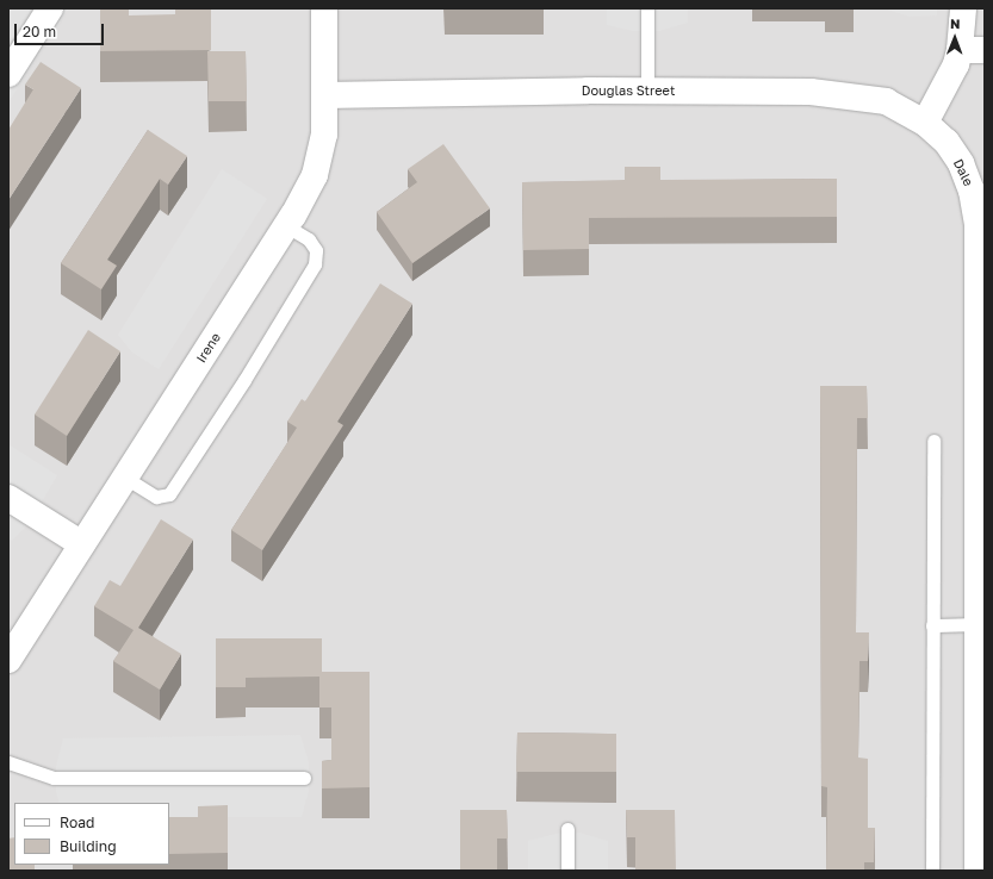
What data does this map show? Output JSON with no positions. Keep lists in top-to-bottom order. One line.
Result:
{"streets":{"street":["Douglas Street","Dale","Irene"]},"crossings":[["Douglas Street","Dale"],["Douglas Street","Irene"]],"legend":["Road","Building"],"scale_bar":"20 m","north":"top"}
